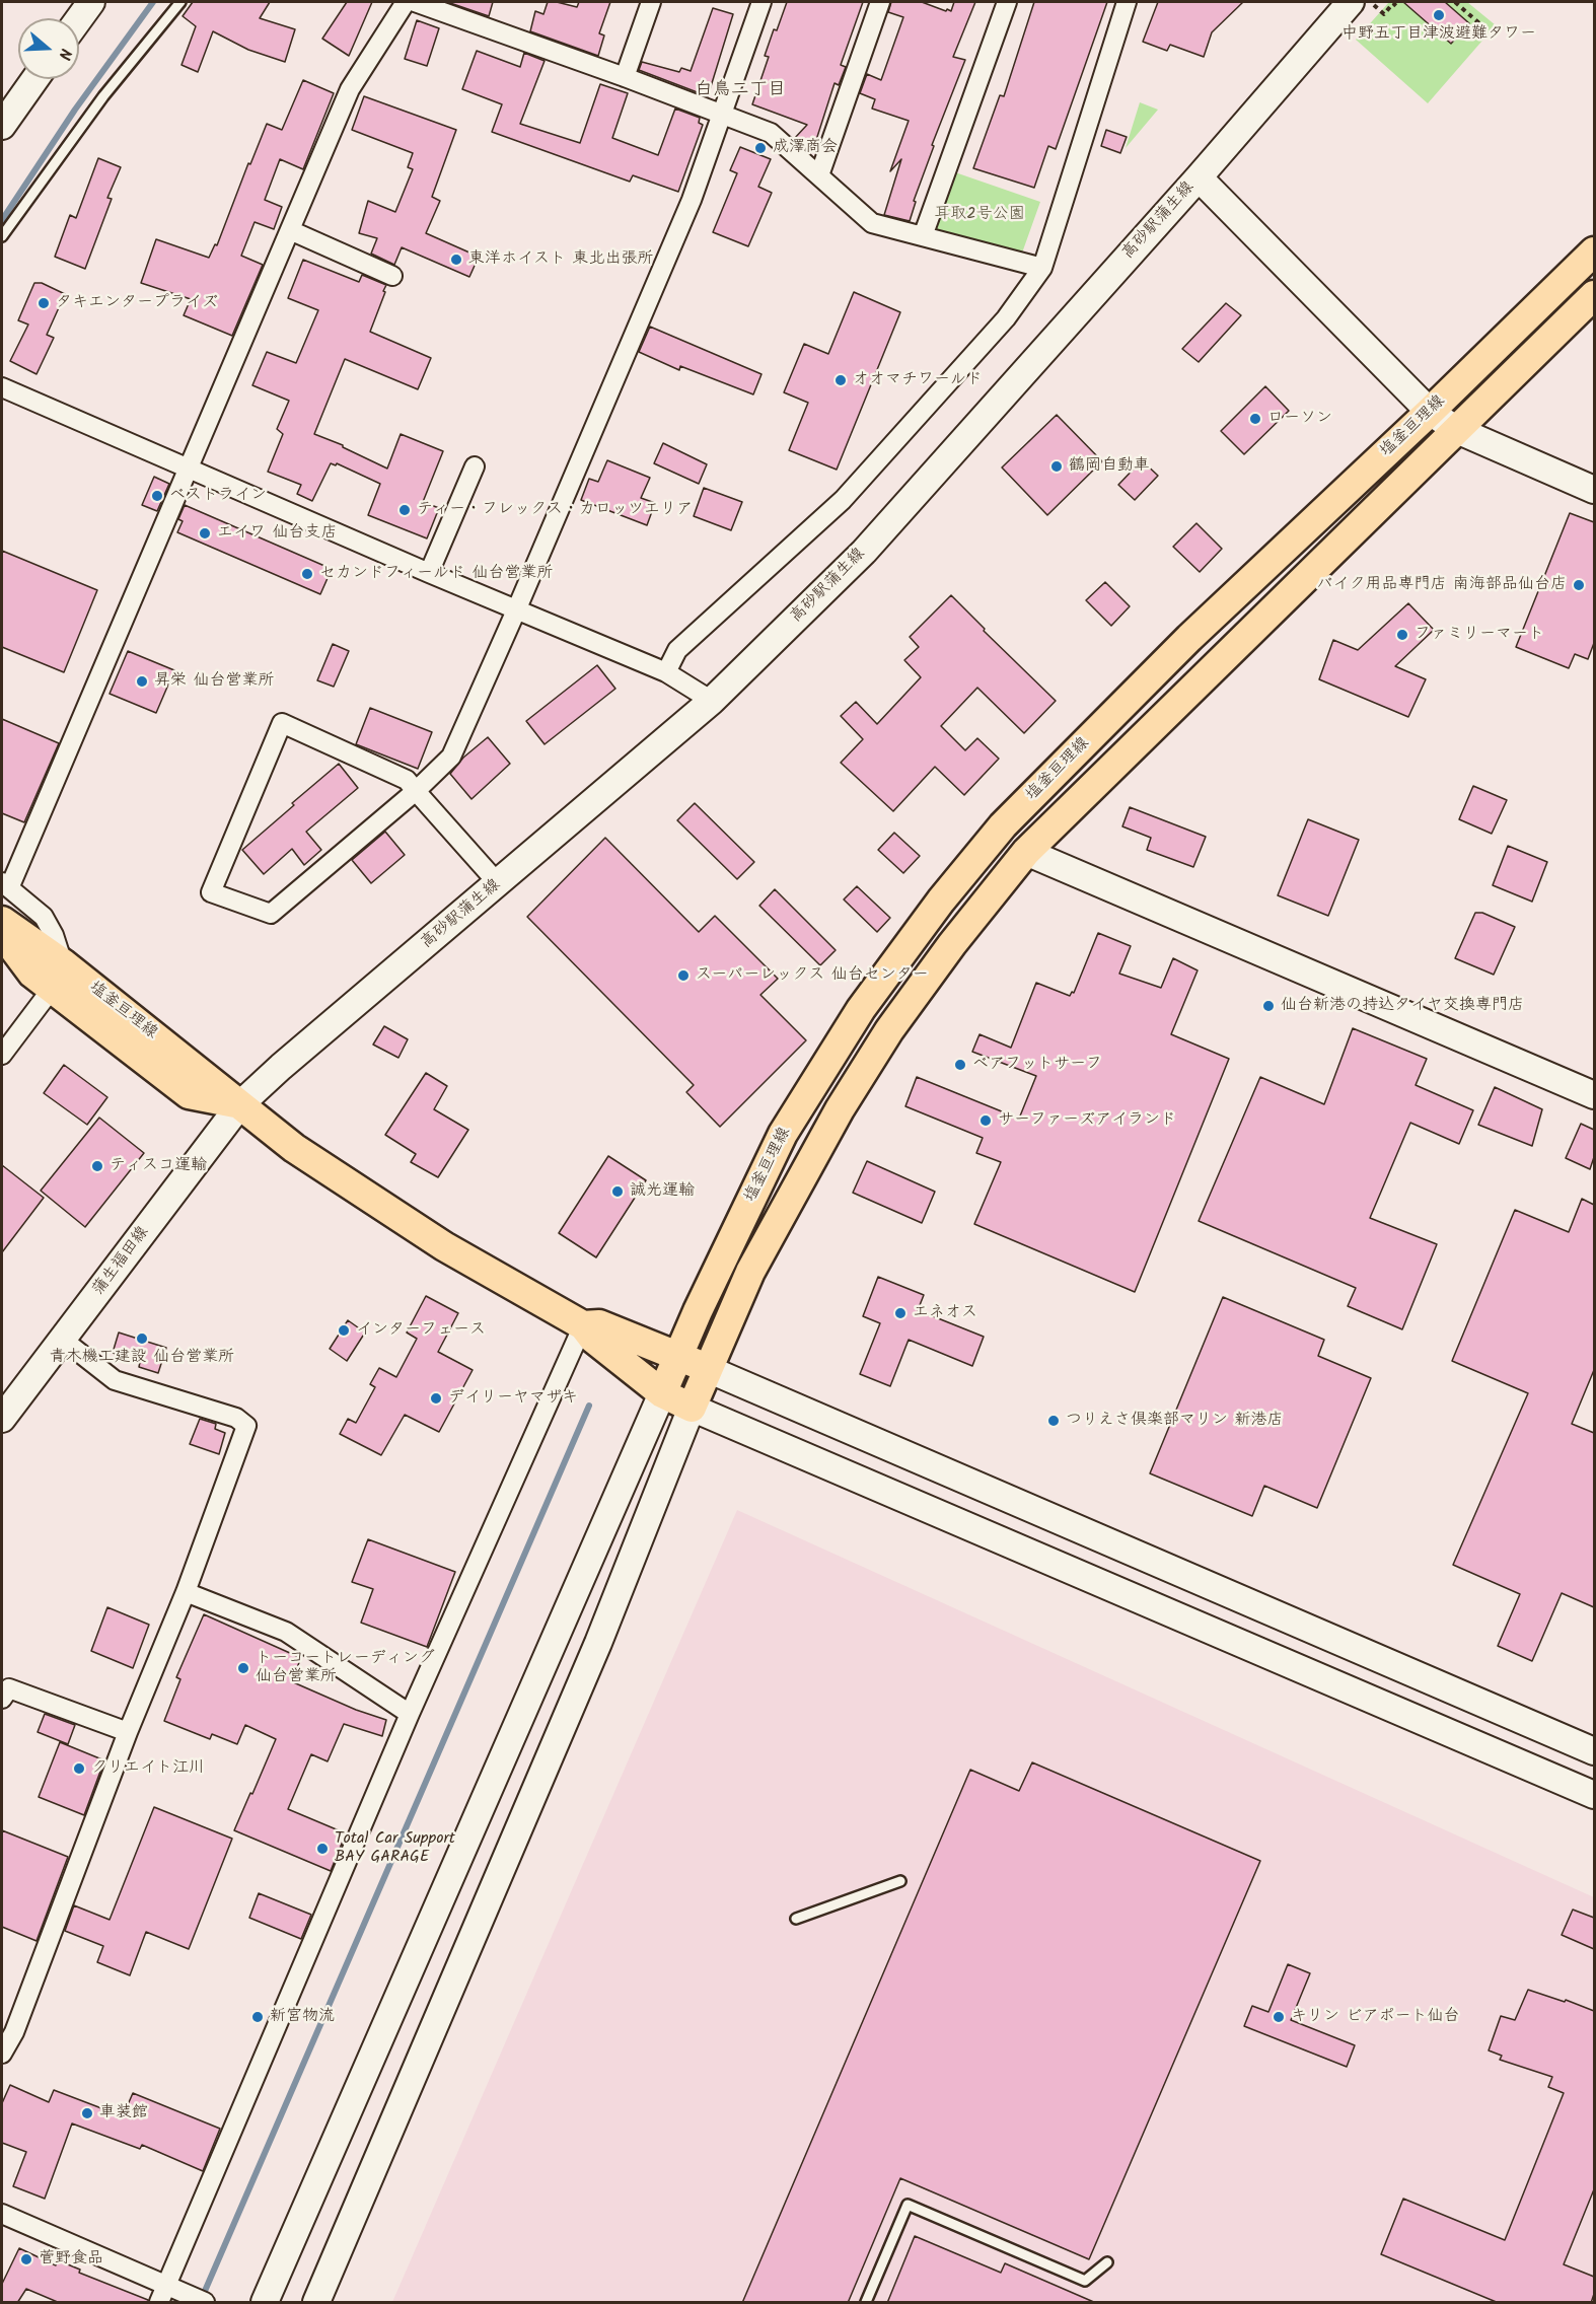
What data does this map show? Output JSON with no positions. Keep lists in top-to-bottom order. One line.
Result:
{"streets":{"main road":["塩釜亘理線"],"street":["高砂駅蒲生線","蒲生福田線"]},"crossings":[["高砂駅蒲生線","塩釜亘理線"],["高砂駅蒲生線","蒲生福田線"],["塩釜亘理線","蒲生福田線"]],"districts":["白鳥二丁目"],"parks":["耳取2号公園"],"places":["中野五丁目津波避難タワー","成澤商会","東洋ホイスト 東北出張所","タキエンタープライズ","オオマチワールド","ローソン","鶴岡自動車","ベストライン","ティー・フレックス・カロッツエリア","エイワ 仙台支店","セカンドフィールド 仙台営業所","バイク用品専門店 南海部品仙台店","ファミリーマート","昇栄 仙台営業所","スーパーレックス 仙台センター","仙台新港の持込タイヤ交換専門店","ベアフットサーフ","サーファーズアイランド","ティスコ運輸","誠光運輸","エネオス","インターフェース","青木機工建設 仙台営業所","デイリーヤマザキ","つりえさ倶楽部マリン 新港店","トーコートレーディング 仙台営業所","クリエイト江川","Total Car Support BAY GARAGE","新宮物流","キリン ビアポート仙台","車装館","菅野食品"],"north":"right"}
